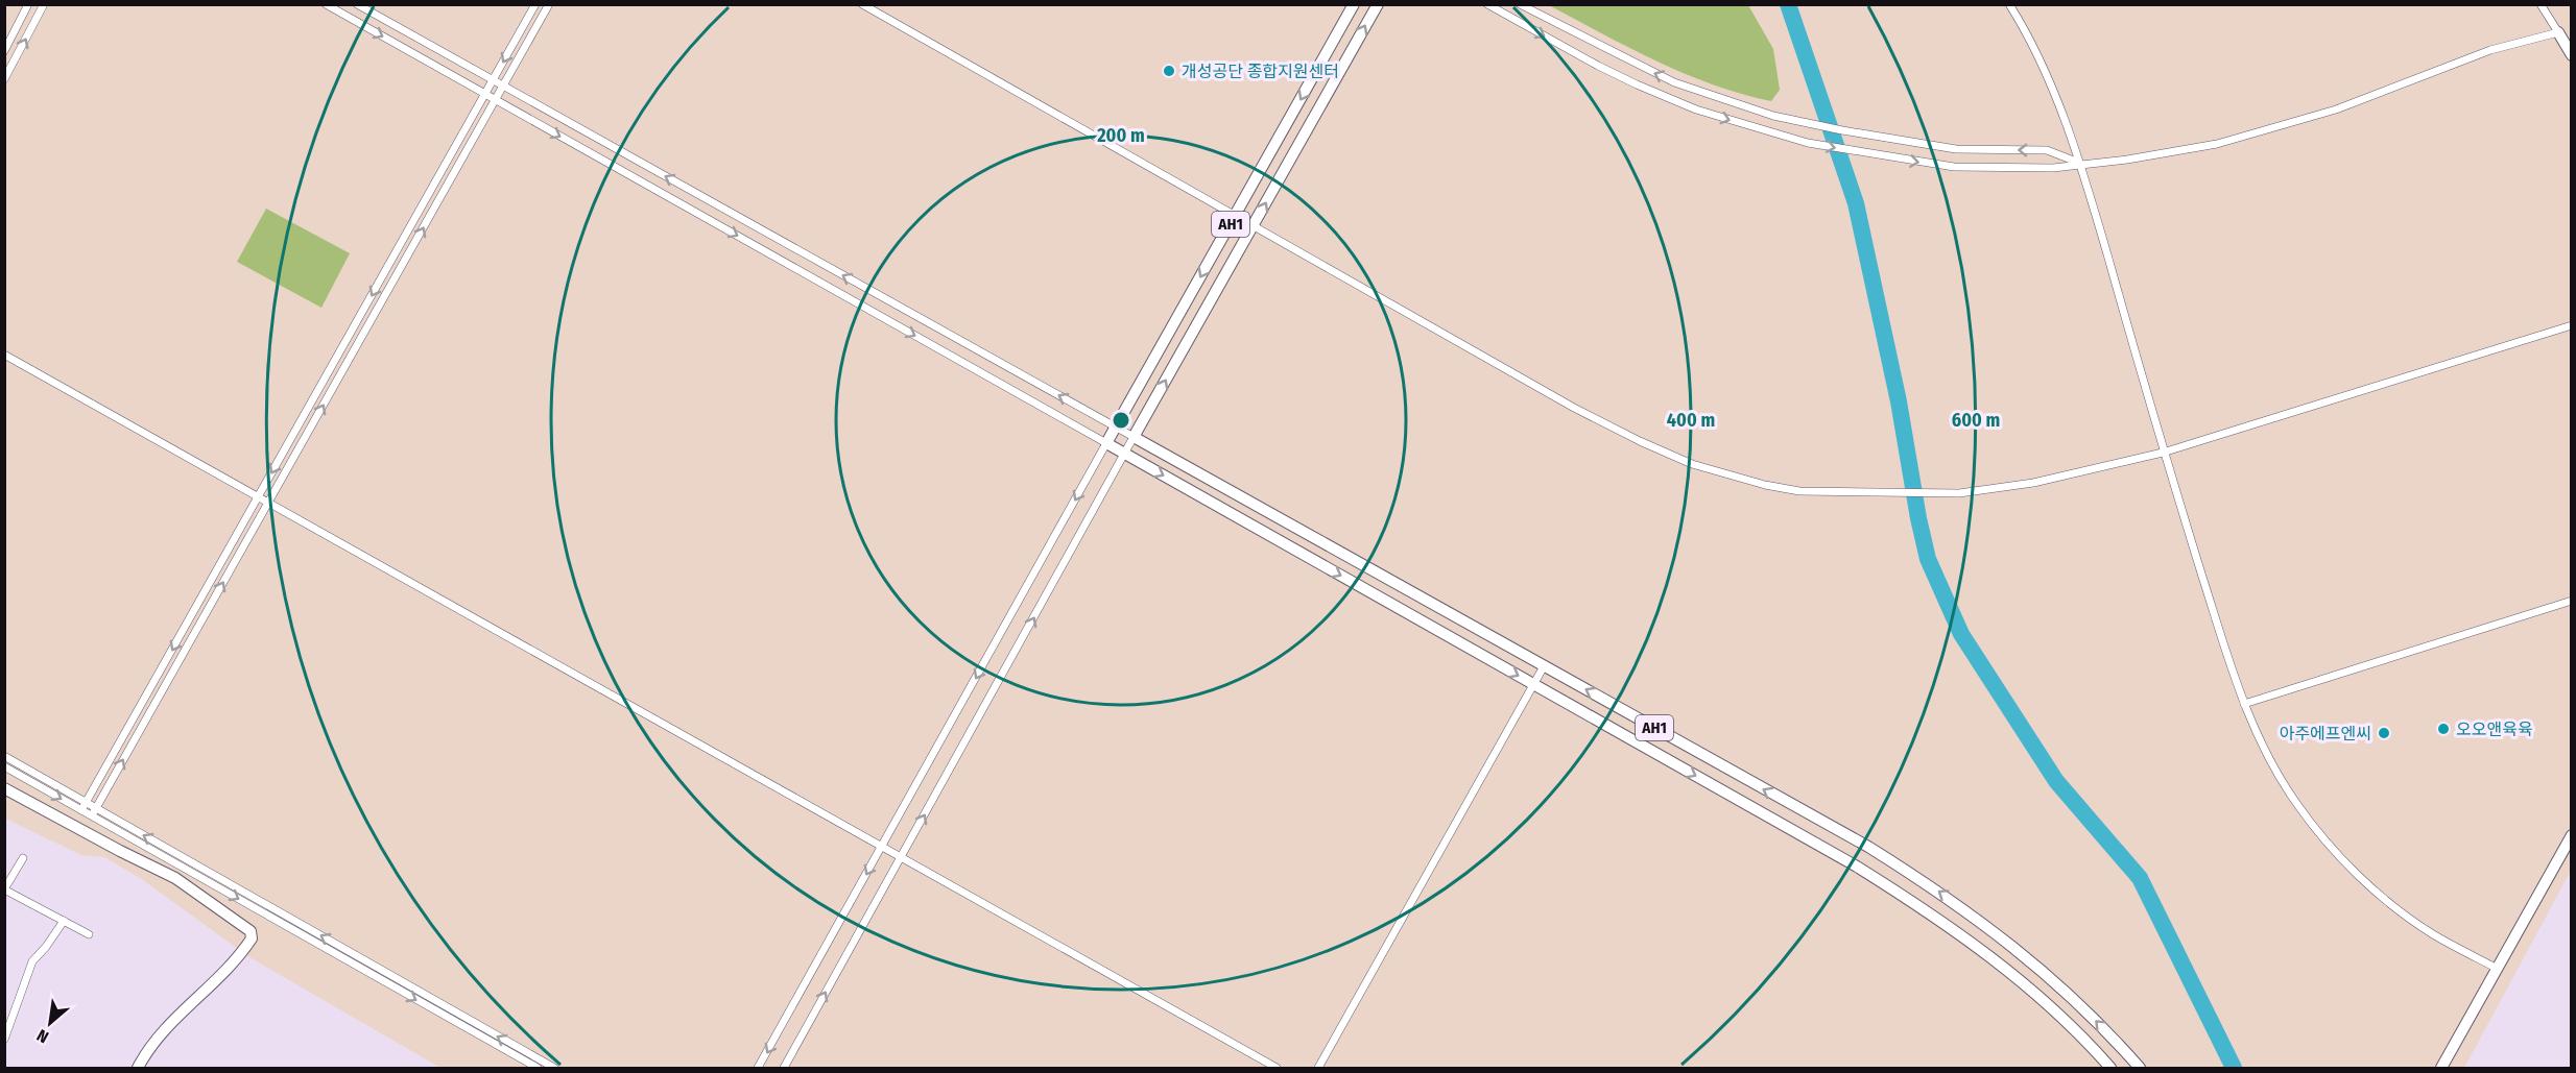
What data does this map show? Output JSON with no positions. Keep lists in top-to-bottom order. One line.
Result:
{"streets":{"main road":["AH1"]},"places":["개성공단 종합지원센터","오오앤육육","아주에프엔씨"],"north":"bottom left","rings":["200 m","400 m","600 m"]}
